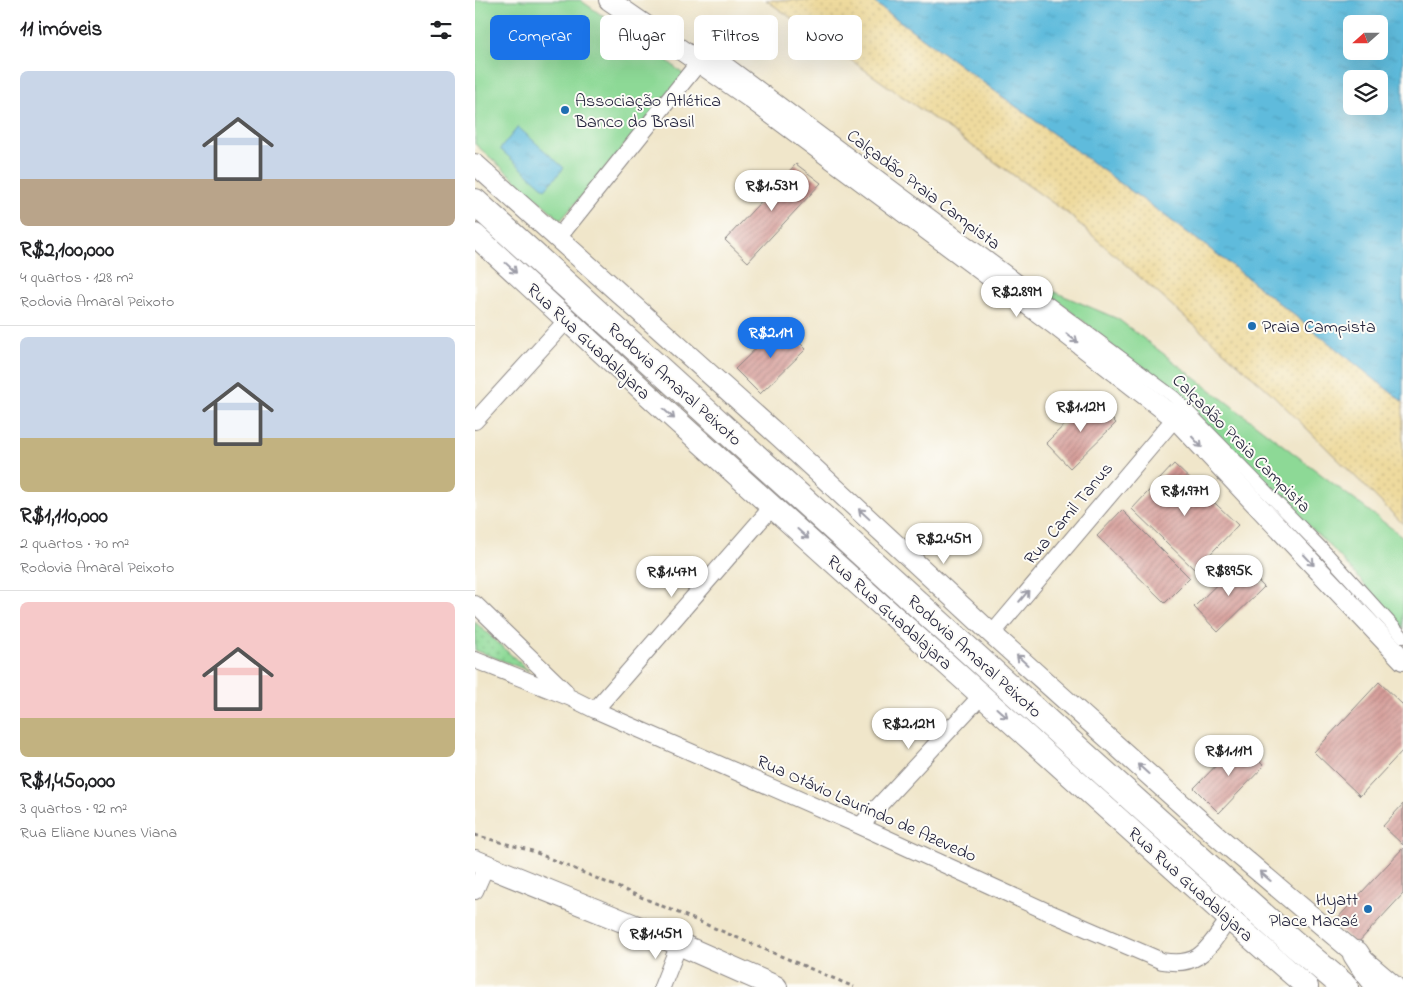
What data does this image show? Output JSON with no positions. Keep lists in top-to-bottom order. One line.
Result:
{"streets":{"highway":["Rodovia Amaral Peixoto"],"main road":["Rua Rua Guadalajara"],"street":["Calçadão Praia Campista","Rua Camil Tanus","Rua Otávio Laurindo de Azevedo"]},"crossings":[["Rua Rua Guadalajara","Rua Otávio Laurindo de Azevedo"]],"one_way":["Rua Rua Guadalajara","Rua Camil Tanus"],"places":["Associação Atlética Banco do Brasil","Praia Campista","Hyatt Place Macaé"],"north":"left","page":{"heading":"11 imóveis","chip":["Comprar","Alugar","Filtros","Novo"],"list":[{"name":"R$2,100,000","note":"4 quartos · 128 m² · Rodovia Amaral Peixoto"},{"name":"R$1,110,000","note":"2 quartos · 70 m² · Rodovia Amaral Peixoto"},{"name":"R$1,450,000","note":"3 quartos · 92 m² · Rua Eliane Nunes Viana"}],"price":["R$1.53M","R$2.89M","R$2.1M","R$1.12M","R$1.97M","R$2.45M","R$895K","R$1.47M","R$2.12M","R$1.11M","R$1.45M"]}}
